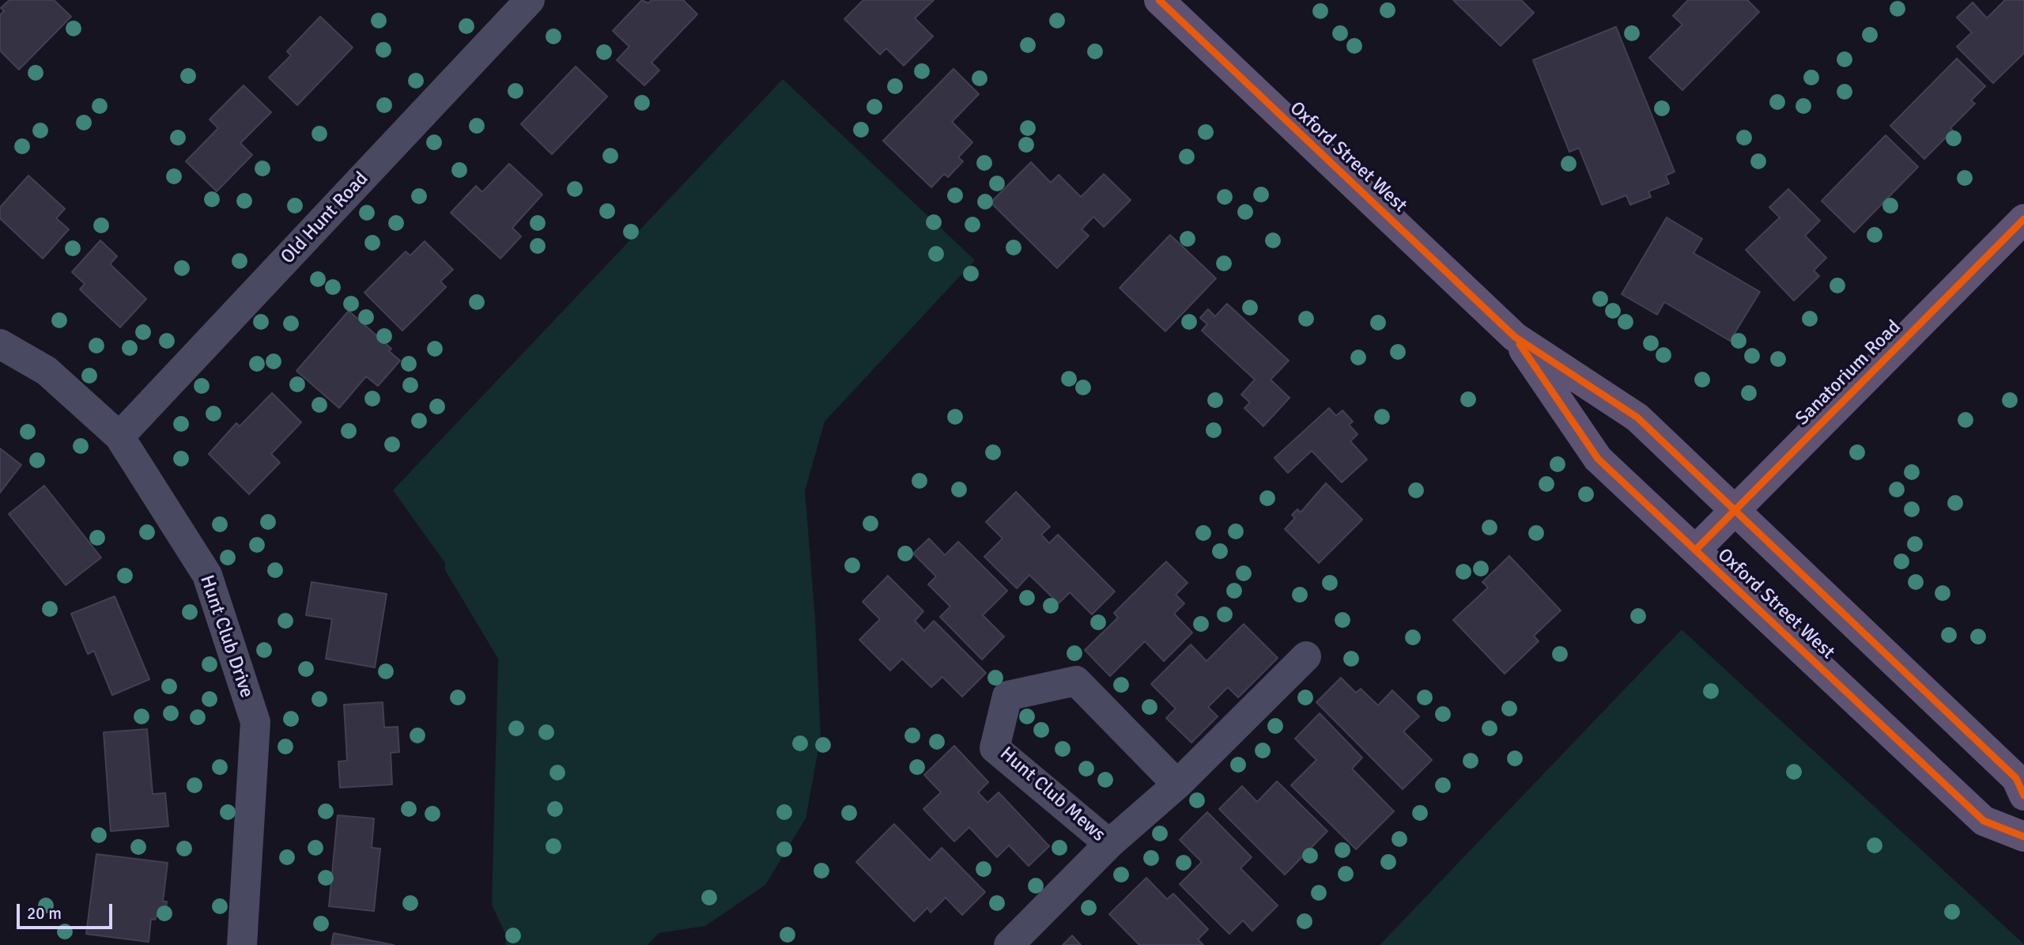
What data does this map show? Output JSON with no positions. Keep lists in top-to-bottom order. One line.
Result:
{"streets":{"main road":["Oxford Street West","Sanatorium Road"],"street":["Old Hunt Road","Hunt Club Drive","Hunt Club Mews"]},"crossings":[["Oxford Street West","Sanatorium Road"],["Old Hunt Road","Hunt Club Drive"]],"scale_bar":"20 m"}
